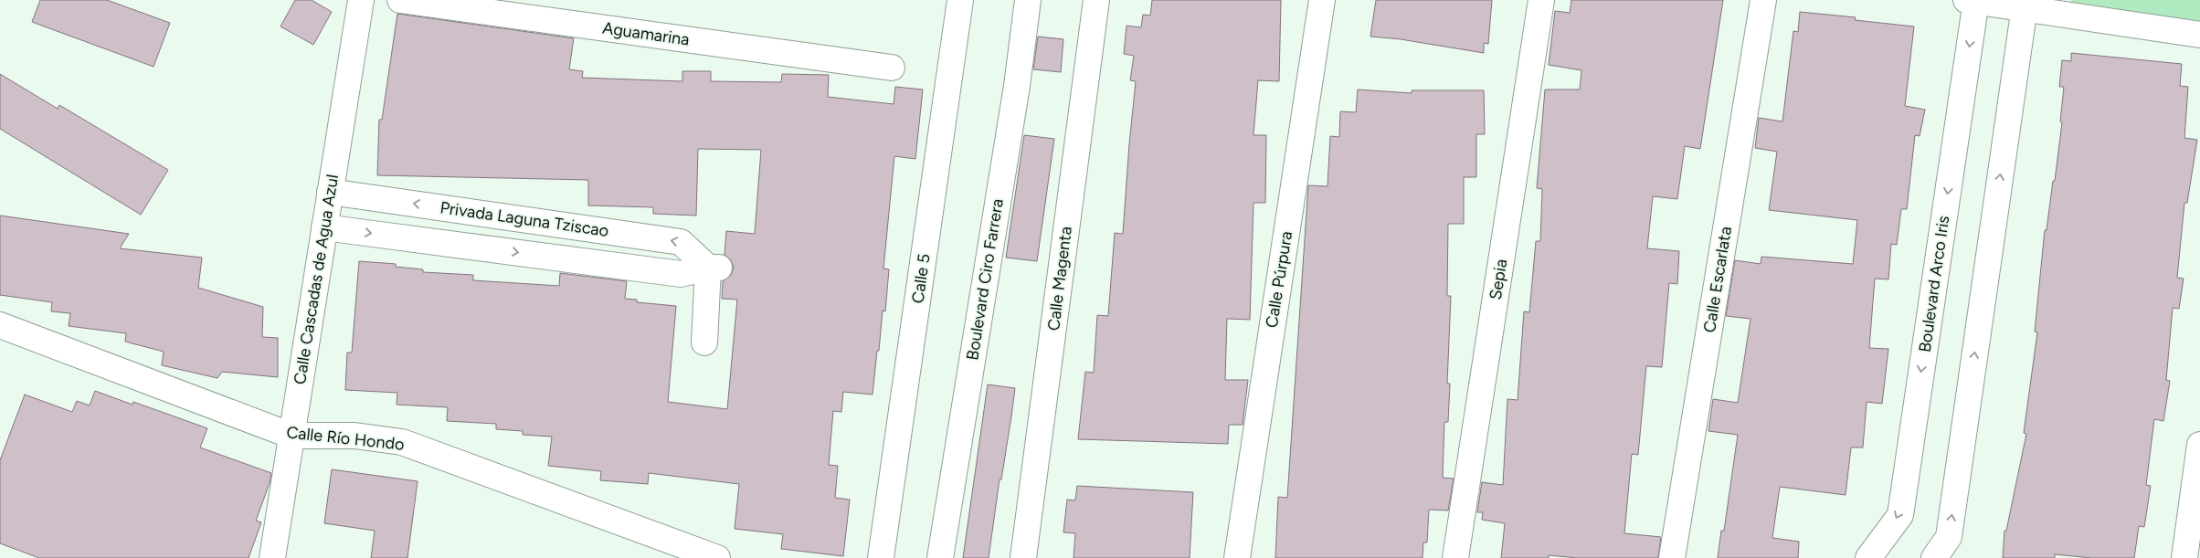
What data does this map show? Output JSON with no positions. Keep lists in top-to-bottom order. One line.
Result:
{"streets":{"street":["Aguamarina","Privada Laguna Tziscao","Calle 5","Calle Magenta","Calle Cascadas de Agua Azul","Boulevard Ciro Farrera","Calle Púrpura","Sepia","Calle Escarlata","Boulevard Arco Iris","Calle Río Hondo"]},"crossings":[["Privada Laguna Tziscao","Calle Cascadas de Agua Azul"],["Calle Cascadas de Agua Azul","Calle Río Hondo"]]}
